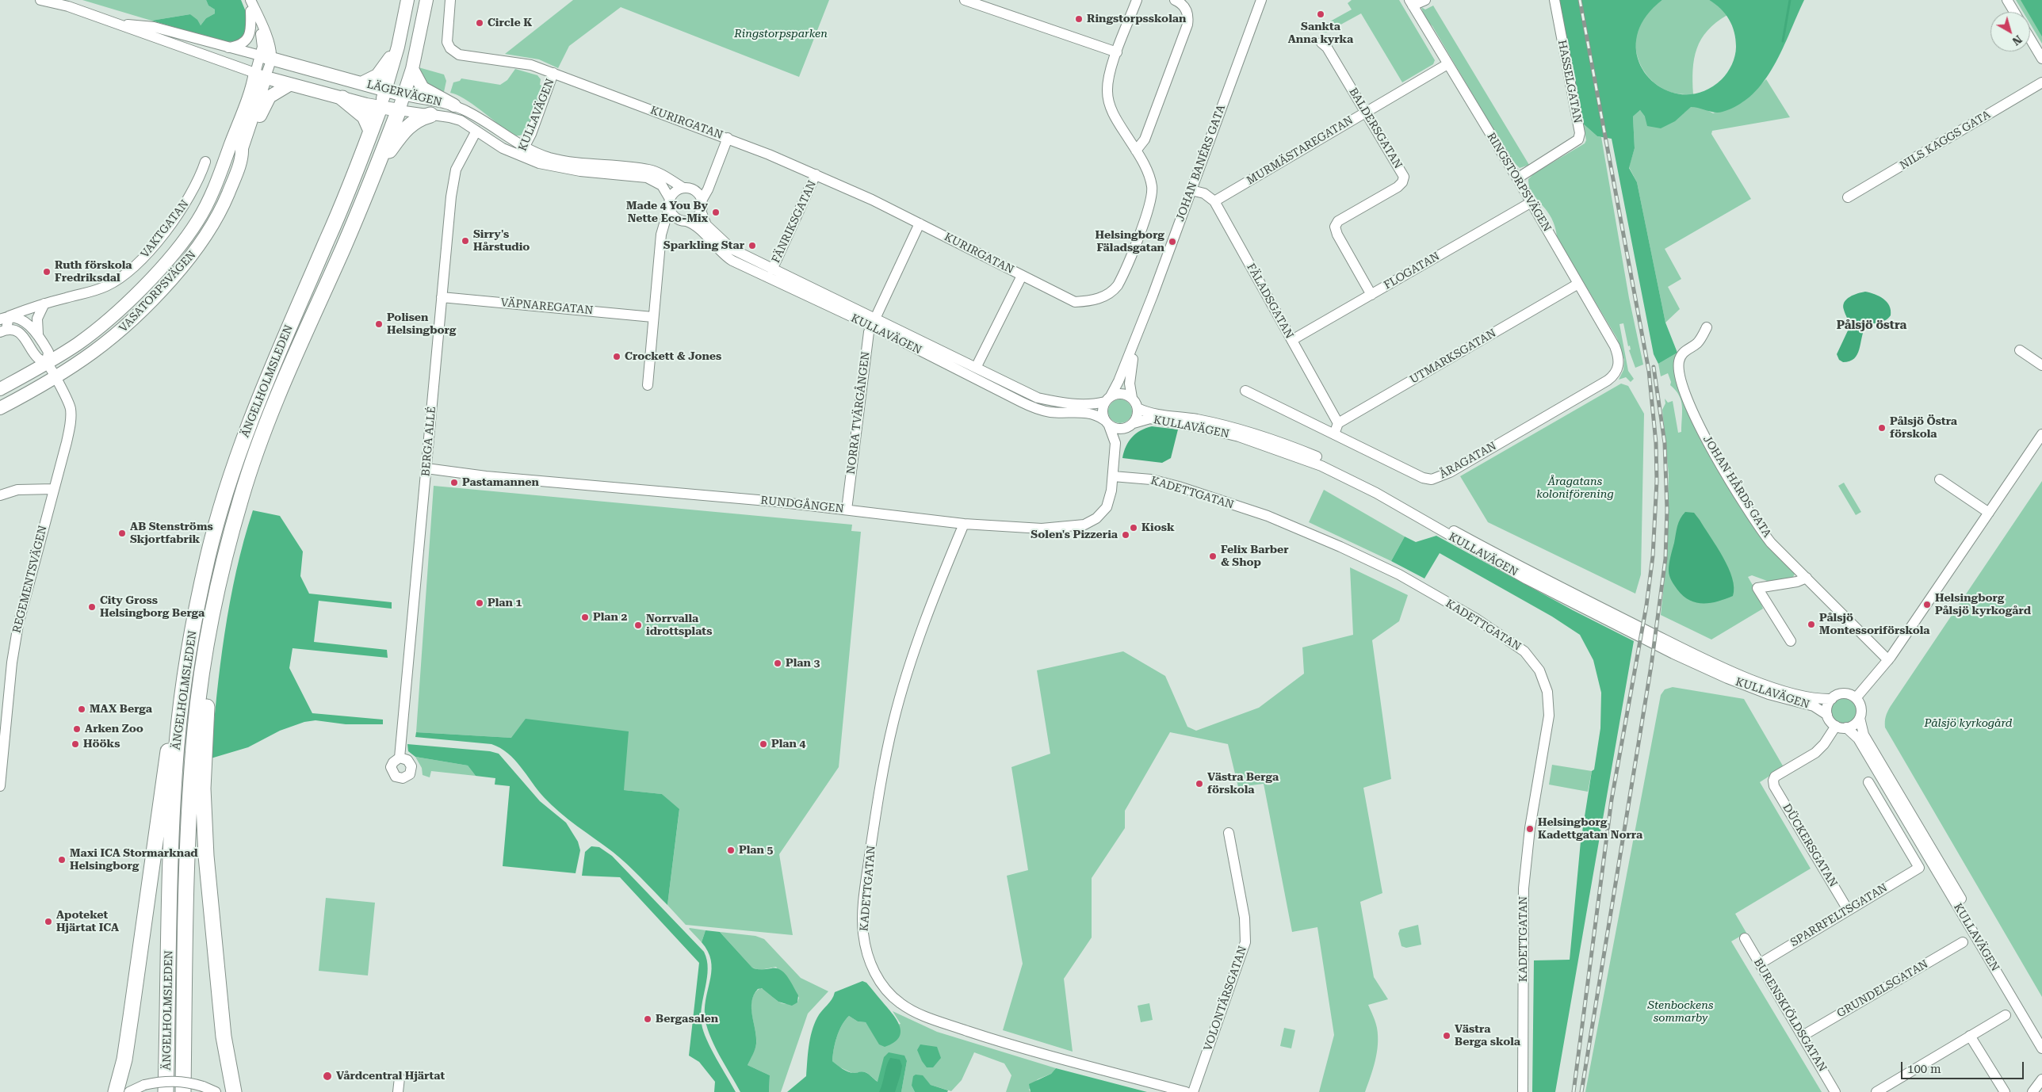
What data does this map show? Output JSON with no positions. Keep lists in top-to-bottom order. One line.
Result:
{"streets":{"highway":["ÄNGELHOLMSLEDEN"],"main road":["LÄGERVÄGEN","VASATORPSVÄGEN"],"street":["HASSELGATAN","KULLAVÄGEN","KURIRGATAN","BALDERSGATAN","NILS KAGGS GATA","MURMÄSTAREGATAN","JOHAN BANÉRS GATA","RINGSTORPSVÄGEN","FÄNRIKSGATAN","VAKTGATAN","FLOGATAN","FÄLADSGATAN","VÄPNAREGATAN","UTMARKSGATAN","NORRA TVÄRGÅNGEN","BERGA ALLÉ","ÅRAGATAN","JOHAN HÅRDS GATA","KADETTGATAN","RUNDGÅNGEN","REGEMENTSVÄGEN","DÜCKERSGATAN","SPARRFELTSGATAN","GRUNDELSGATAN","VOLONTÄRSGATAN","BURENSKIÖLDSGATAN"]},"crossings":[["HASSELGATAN","RINGSTORPSVÄGEN"],["LÄGERVÄGEN","KULLAVÄGEN"],["LÄGERVÄGEN","VASATORPSVÄGEN"],["LÄGERVÄGEN","ÄNGELHOLMSLEDEN"],["LÄGERVÄGEN","BERGA ALLÉ"],["KULLAVÄGEN","KURIRGATAN"],["KULLAVÄGEN","JOHAN BANÉRS GATA"],["KULLAVÄGEN","FÄNRIKSGATAN"],["KULLAVÄGEN","NORRA TVÄRGÅNGEN"],["KULLAVÄGEN","RUNDGÅNGEN"],["KULLAVÄGEN","DÜCKERSGATAN"],["KURIRGATAN","FÄNRIKSGATAN"],["KURIRGATAN","NORRA TVÄRGÅNGEN"],["BALDERSGATAN","MURMÄSTAREGATAN"],["BALDERSGATAN","FLOGATAN"],["MURMÄSTAREGATAN","RINGSTORPSVÄGEN"],["MURMÄSTAREGATAN","FÄLADSGATAN"],["JOHAN BANÉRS GATA","RUNDGÅNGEN"],["RINGSTORPSVÄGEN","FLOGATAN"],["RINGSTORPSVÄGEN","UTMARKSGATAN"],["RINGSTORPSVÄGEN","ÅRAGATAN"],["FLOGATAN","FÄLADSGATAN"],["VASATORPSVÄGEN","REGEMENTSVÄGEN"],["FÄLADSGATAN","UTMARKSGATAN"],["VÄPNAREGATAN","BERGA ALLÉ"],["NORRA TVÄRGÅNGEN","RUNDGÅNGEN"],["BERGA ALLÉ","RUNDGÅNGEN"],["KADETTGATAN","RUNDGÅNGEN"],["DÜCKERSGATAN","SPARRFELTSGATAN"],["SPARRFELTSGATAN","BURENSKIÖLDSGATAN"],["GRUNDELSGATAN","BURENSKIÖLDSGATAN"]],"districts":["Pålsjö östra"],"parks":["Ringstorpsparken","Åragatans koloniförening","Pålsjö kyrkogård","Stenbockens sommarby"],"places":["Sankta Anna kyrka","Ringstorpsskolan","Circle K","Made 4 You By Nette Eco-Mix","Sirry's Hårstudio","Helsingborg Fäladsgatan","Sparkling Star","Ruth förskola Fredriksdal","Polisen Helsingborg","Crockett & Jones","Pålsjö Östra förskola","Pastamannen","Kiosk","AB Stenströms Skjortfabrik","Solen's Pizzeria","Felix Barber & Shop","Plan 1","Helsingborg Pålsjö kyrkogård","City Gross Helsingborg Berga","Plan 2","Pålsjö Montessoriförskola","Norrvalla idrottsplats","Plan 3","MAX Berga","Arken Zoo","Hööks","Plan 4","Västra Berga förskola","Helsingborg Kadettgatan Norra","Plan 5","Maxi ICA Stormarknad Helsingborg","Apoteket Hjärtat ICA","Bergasalen","Västra Berga skola","Vårdcentral Hjärtat"],"scale_bar":"100 m","north":"bottom right"}
